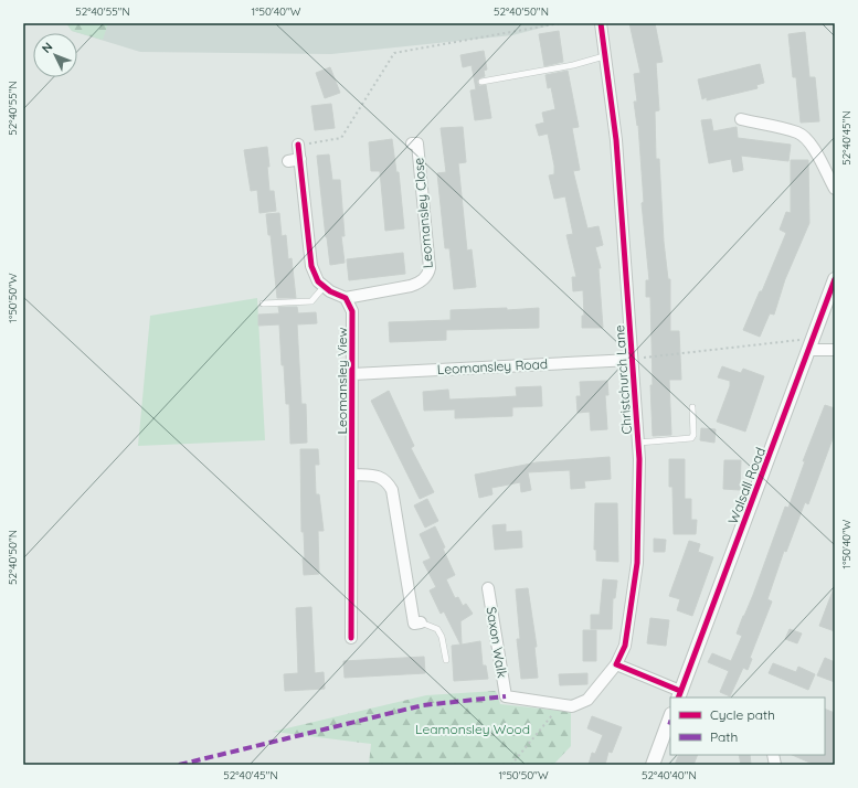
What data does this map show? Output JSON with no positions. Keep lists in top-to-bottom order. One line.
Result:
{"streets":{"street":["Leomansley Close","Leomansley Road","Christchurch Lane","Leomansley View","Walsall Road","Saxon Walk"]},"crossings":[["Leomansley Close","Leomansley View"],["Leomansley Road","Christchurch Lane"],["Leomansley Road","Leomansley View"],["Christchurch Lane","Saxon Walk"]],"parks":["Leamonsley Wood"],"legend":["Cycle path","Path"],"north":"top left","coordinates":["52°40'55\"N","1°50'40\"W","52°40'50\"N","52°40'45\"N","1°50'50\"W","52°40'40\"N"]}
